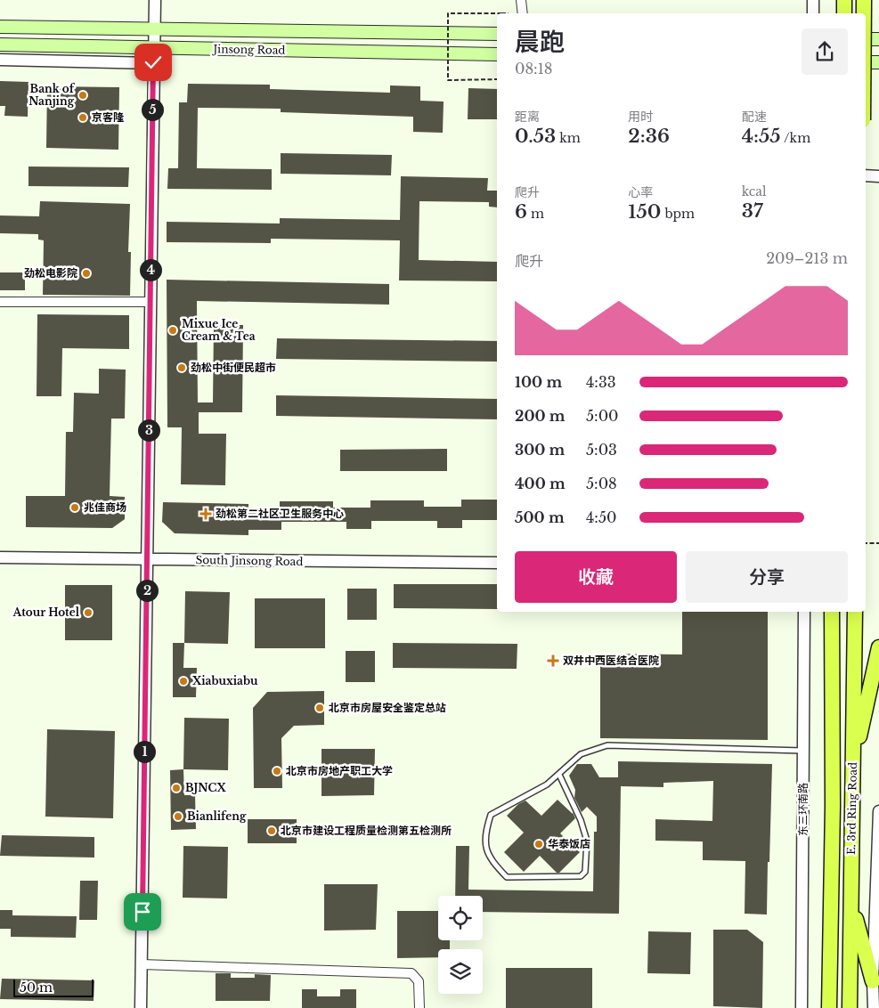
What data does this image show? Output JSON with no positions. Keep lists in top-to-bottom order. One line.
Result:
{"streets":{"highway":["E. 3rd Ring Road"],"main road":["Jinsong Road"],"street":["South Jinsong Road","东三环南路"]},"places":{"other":["Bank of Nanjing","京客隆","劲松电影院","Mixue Ice Cream & Tea","劲松中街便民超市","兆佳商场","Atour Hotel","Xiabuxiabu","北京市房屋安全鉴定总站","北京市房地产职工大学","BJNCX","Bianlifeng","北京市建设工程质量检测第五检测所","华泰饭店"],"health":["劲松第二社区卫生服务中心","双井中西医结合医院"]},"scale_bar":"50 m","page":{"heading":["晨跑","08:18"],"stats":[["距离","0.53 km"],["用时","2:36"],["配速","4:55 /km"],["爬升","6 m"],["心率","150 bpm"],["kcal","37"]],"pins":["5","4","3","2","1"],"chart":["爬升","209–213 m"],"list":[{"name":"100 m","note":"4:33"},{"name":"200 m","note":"5:00"},{"name":"300 m","note":"5:03"},{"name":"400 m","note":"5:08"},{"name":"500 m","note":"4:50"}],"buttons":["收藏","分享"],"scale":"50 m"}}
